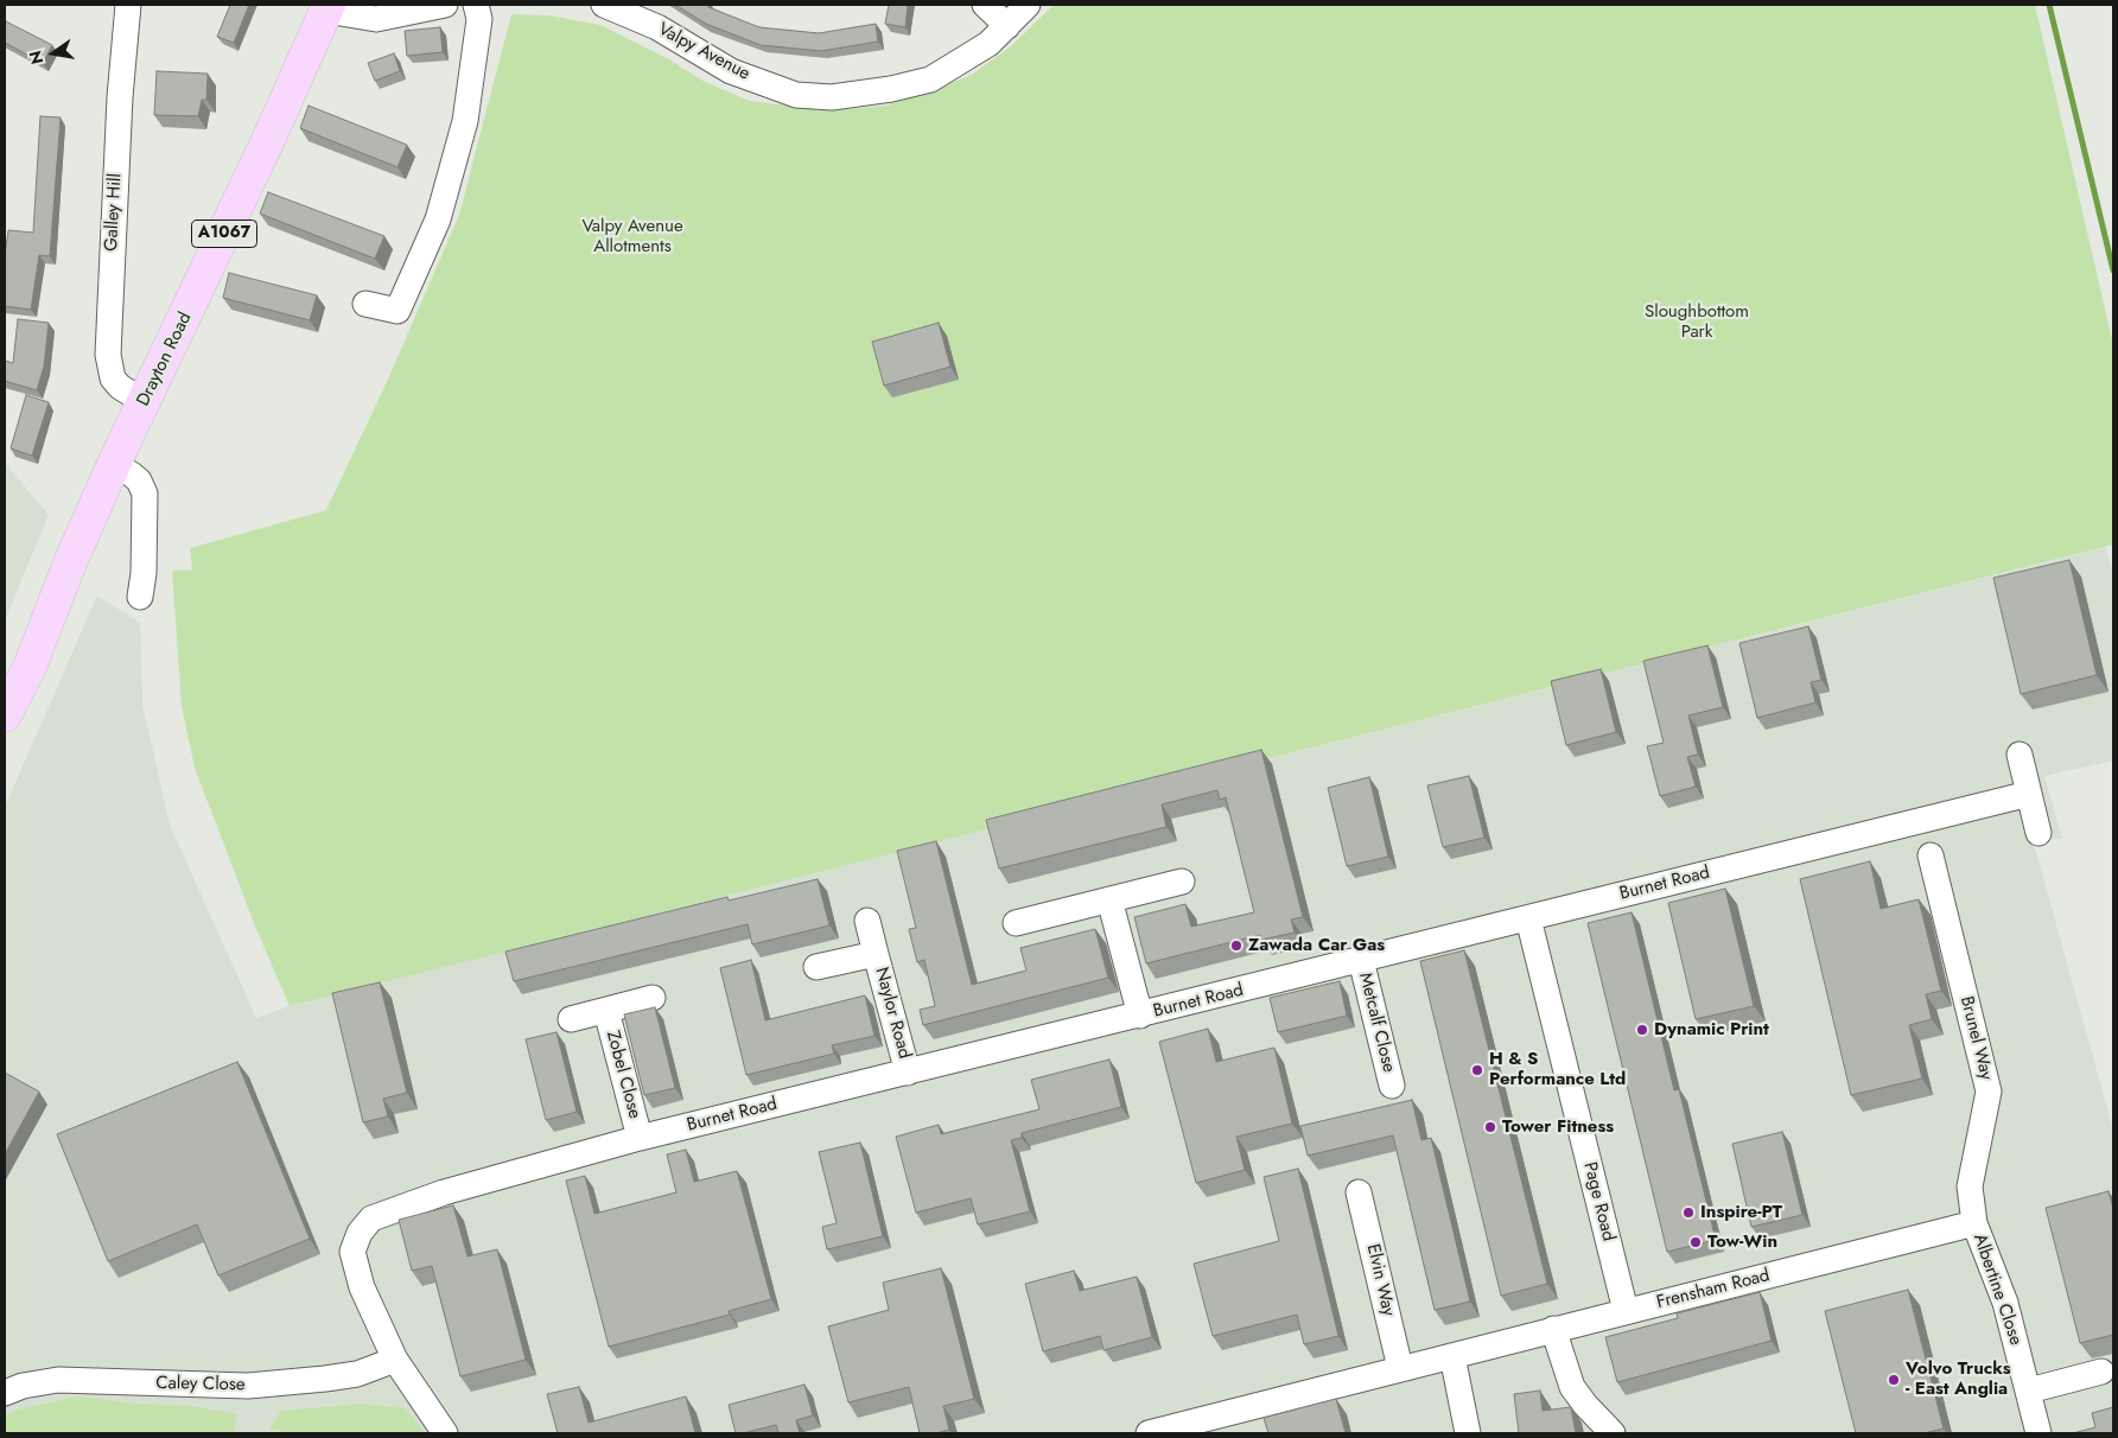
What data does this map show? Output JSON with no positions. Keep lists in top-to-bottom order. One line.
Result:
{"streets":{"main road":["A1067","Drayton Road"],"street":["Valpy Avenue","Galley Hill","Burnet Road","Naylor Road","Metcalf Close","Brunel Way","Zobel Close","Page Road","Elvin Way","Frensham Road","Albertine Close","Caley Close"]},"crossings":[["Galley Hill","Drayton Road"],["Burnet Road","Naylor Road"],["Burnet Road","Metcalf Close"],["Burnet Road","Zobel Close"],["Burnet Road","Page Road"],["Burnet Road","Caley Close"],["Brunel Way","Frensham Road"],["Brunel Way","Albertine Close"],["Page Road","Frensham Road"],["Elvin Way","Frensham Road"],["Frensham Road","Albertine Close"]],"parks":["Valpy Avenue Allotments","Sloughbottom Park"],"places":["Zawada Car Gas","Dynamic Print","H & S Performance Ltd","Tower Fitness","Inspire-PT","Tow-Win","Volvo Trucks - East Anglia"],"north":"left"}
